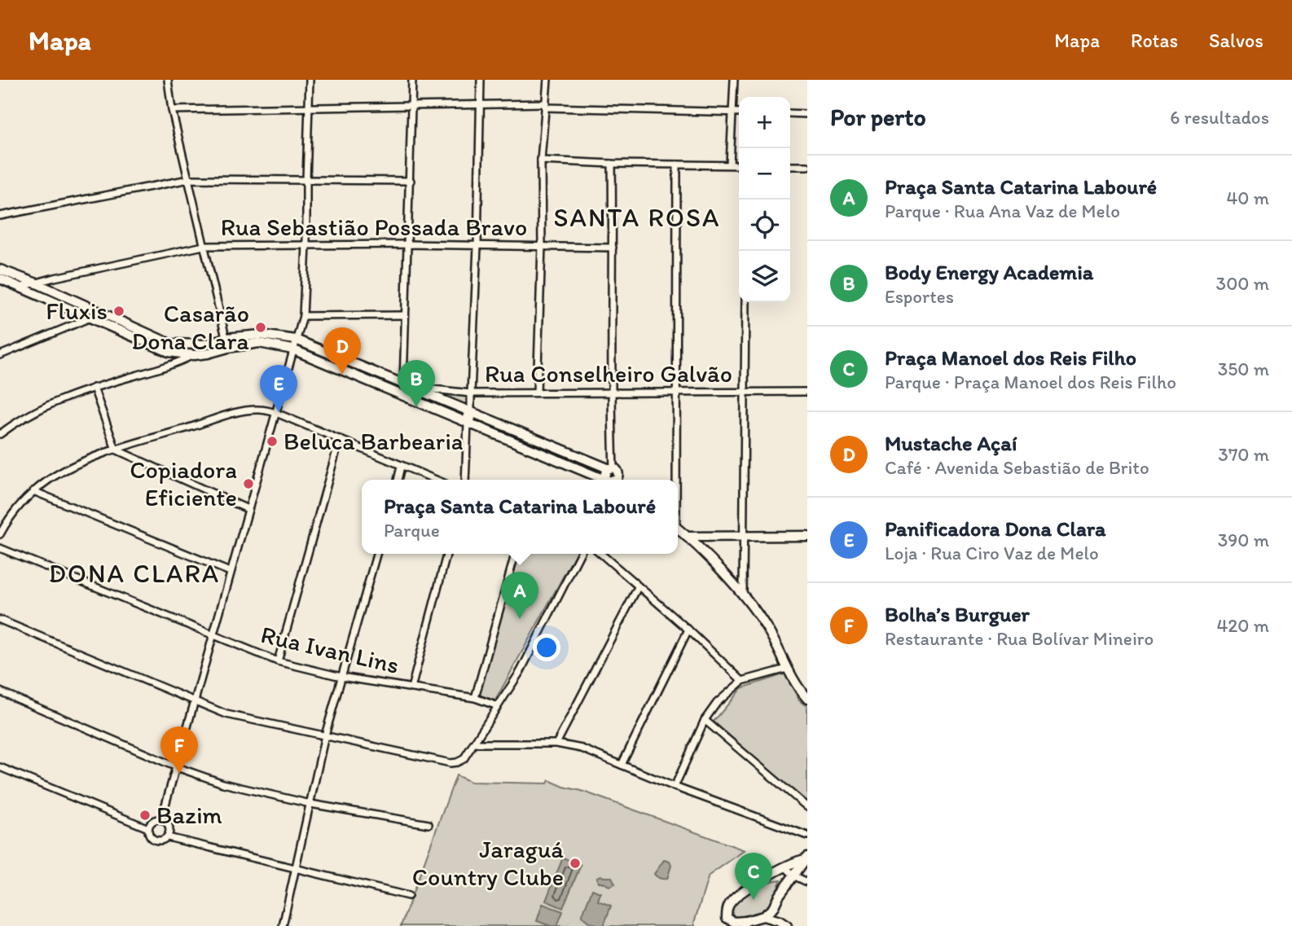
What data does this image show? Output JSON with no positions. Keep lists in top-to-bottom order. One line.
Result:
{"streets":{"street":["Rua Sebastião Possada Bravo","Rua Conselheiro Galvão","Rua Ivan Lins"]},"districts":["SANTA ROSA","DONA CLARA"],"places":["Fluxis","Casarão Dona Clara","Beluca Barbearia","Copiadora Eficiente","Bazim","Jaraguá Country Clube"],"page":{"header":"Mapa","nav":["Mapa","Rotas","Salvos"],"heading":["Por perto","6 resultados"],"map_buttons":["+","−"],"list":[{"mark":"A","name":"Praça Santa Catarina Labouré","note":"Parque · Rua Ana Vaz de Melo","value":"40 m"},{"mark":"B","name":"Body Energy Academia","note":"Esportes","value":"300 m"},{"mark":"C","name":"Praça Manoel dos Reis Filho","note":"Parque · Praça Manoel dos Reis Filho","value":"350 m"},{"mark":"D","name":"Mustache Açaí","note":"Café · Avenida Sebastião de Brito","value":"370 m"},{"mark":"E","name":"Panificadora Dona Clara","note":"Loja · Rua Ciro Vaz de Melo","value":"390 m"},{"mark":"F","name":"Bolha’s Burguer","note":"Restaurante · Rua Bolívar Mineiro","value":"420 m"}],"pins":["D","B","E","A","F","C"],"popup":["Praça Santa Catarina Labouré","Parque"]}}
